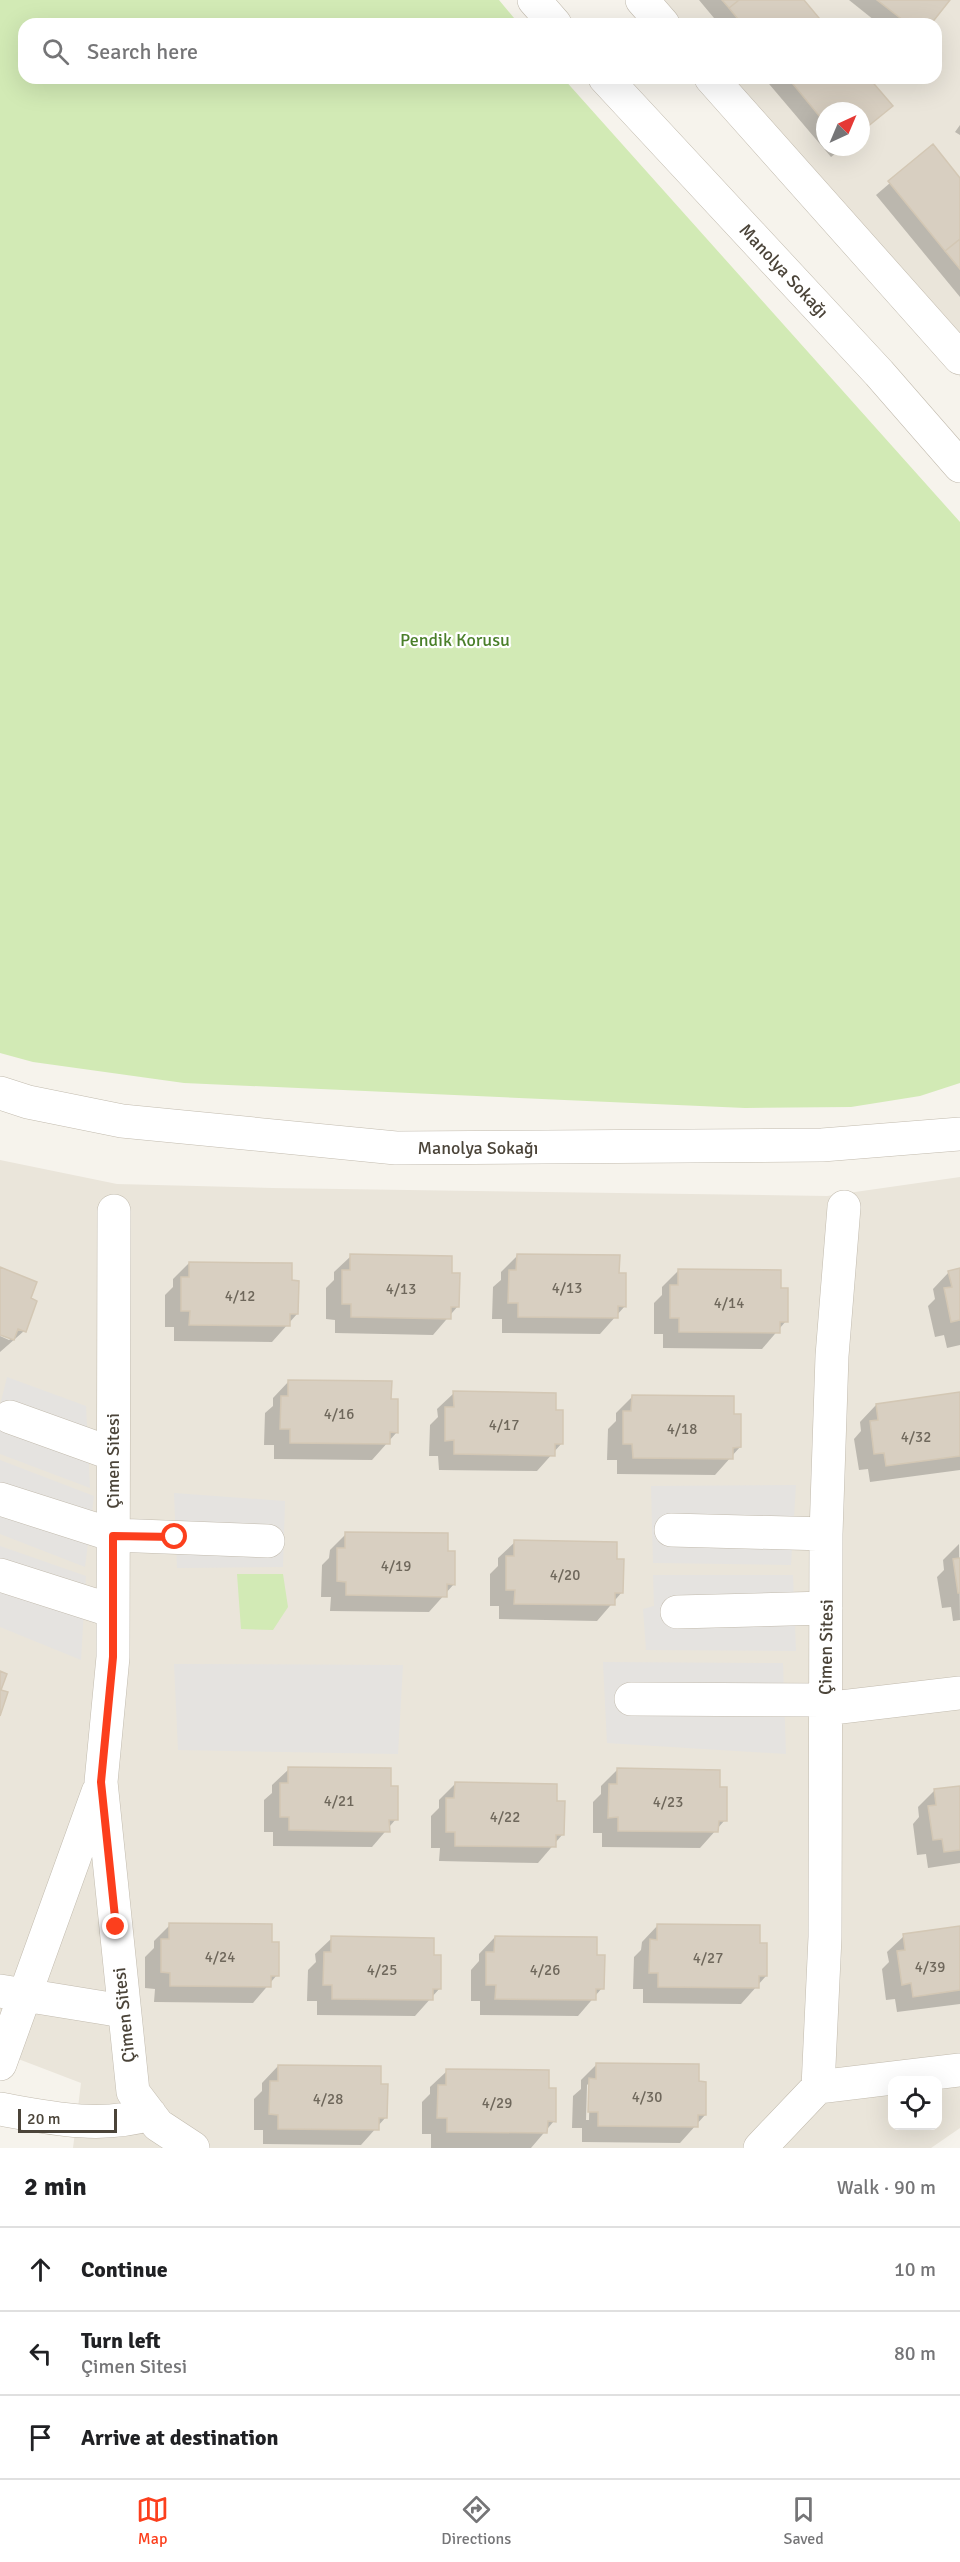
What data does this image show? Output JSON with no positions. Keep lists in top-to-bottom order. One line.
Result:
{"streets":{"street":["Manolya Sokağı","Çimen Sitesi"]},"parks":["Pendik Korusu"],"house_numbers":["4/13","4/13","4/12","4/14","4/16","4/17","4/18","4/32","4/19","4/20","4/21","4/23","4/22","4/24","4/27","4/39","4/25","4/26","4/30","4/28","4/29"],"scale_bar":"20 m","north":"top right","page":{"search":"Search here","scale":"20 m","heading":["2 min","Walk · 90 m"],"list":[["Continue","10 m"],["Turn left","Çimen Sitesi","80 m"],"Arrive at destination"],"nav":["Map","Directions","Saved"]}}
